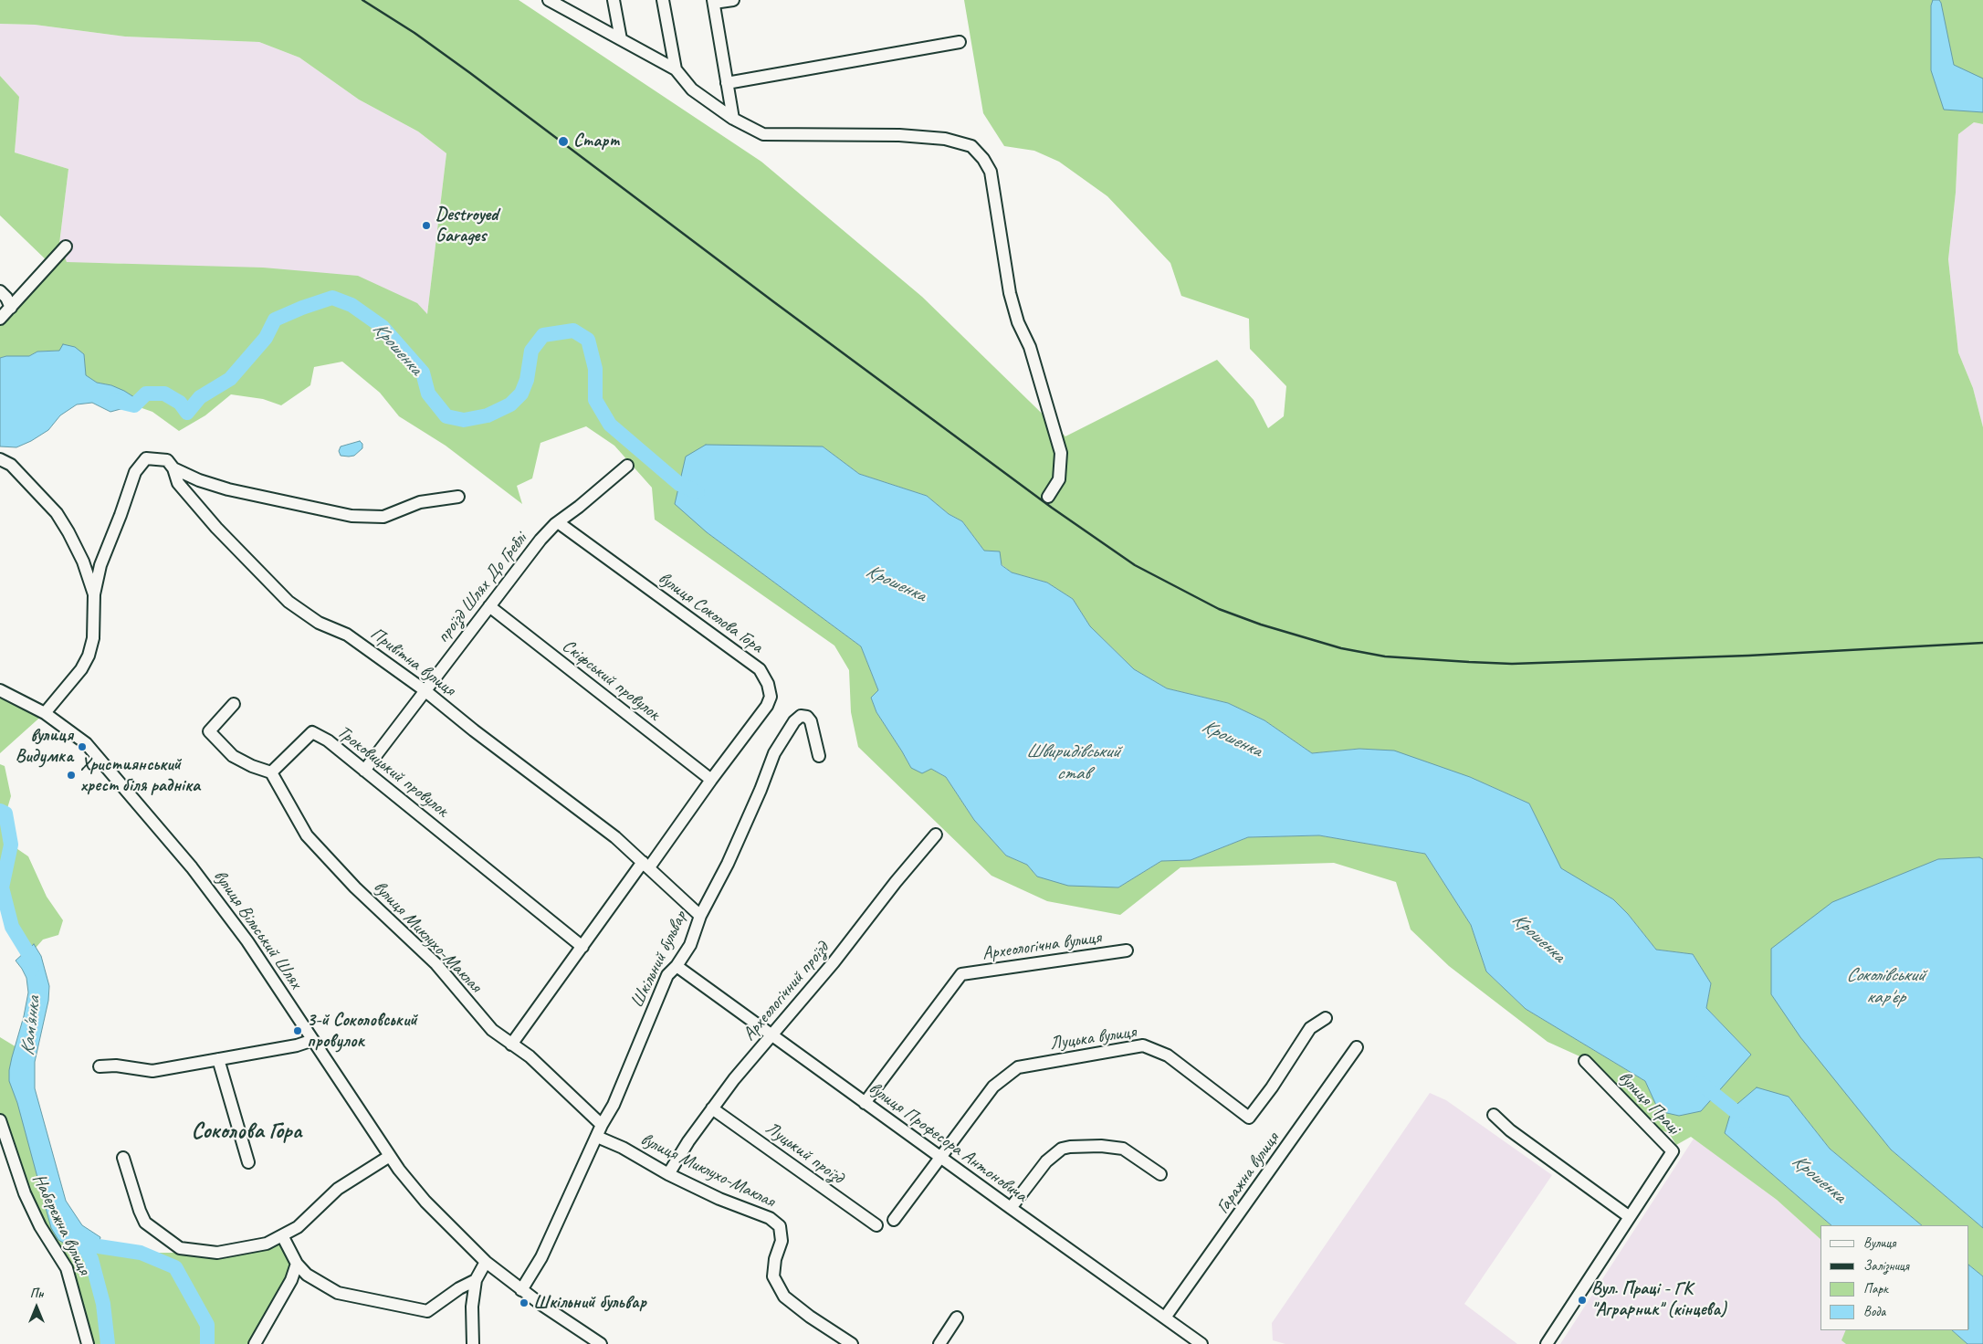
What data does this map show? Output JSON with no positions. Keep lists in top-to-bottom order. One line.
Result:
{"streets":{"street":["проїзд Шлях До Греблі","вулиця Соколова Гора","Привітна вулиця","Скіфський провулок","Троковицький провулок","вулиця Вільський Шлях","вулиця Миклухо-Маклая","Археологічна вулиця","Шкільний бульвар","Археологічний проїзд","Луцька вулиця","вулиця Праці","вулиця Професора Антоновича","Луцький проїзд","Гаражна вулиця","Набережна вулиця"]},"crossings":[["проїзд Шлях До Греблі","вулиця Соколова Гора"],["проїзд Шлях До Греблі","Привітна вулиця"],["проїзд Шлях До Греблі","Скіфський провулок"],["проїзд Шлях До Греблі","Троковицький провулок"],["вулиця Соколова Гора","Привітна вулиця"],["вулиця Соколова Гора","Скіфський провулок"],["вулиця Соколова Гора","Троковицький провулок"],["вулиця Соколова Гора","вулиця Миклухо-Маклая"],["Троковицький провулок","вулиця Миклухо-Маклая"],["вулиця Вільський Шлях","Шкільний бульвар"],["вулиця Миклухо-Маклая","Шкільний бульвар"],["вулиця Миклухо-Маклая","Археологічний проїзд"],["Археологічна вулиця","вулиця Професора Антоновича"],["Шкільний бульвар","вулиця Професора Антоновича"],["Археологічний проїзд","вулиця Професора Антоновича"],["Археологічний проїзд","Луцький проїзд"],["Луцька вулиця","вулиця Професора Антоновича"],["вулиця Професора Антоновича","Гаражна вулиця"]],"districts":["Соколова Гора"],"water":["Крошенка","Швиридівський став","Соколівський кар'єр","Кам'янка"],"places":["Старт","Destroyed Garages","вулиця Видумка","Християнський хрест біля радніка","3-й Соколовський провулок","Вул. Праці - ГК \"Аграрник\" (кінцева)","Шкільний бульвар"],"legend":["Вулиця","Залізниця","Парк","Вода"],"north":"top"}
